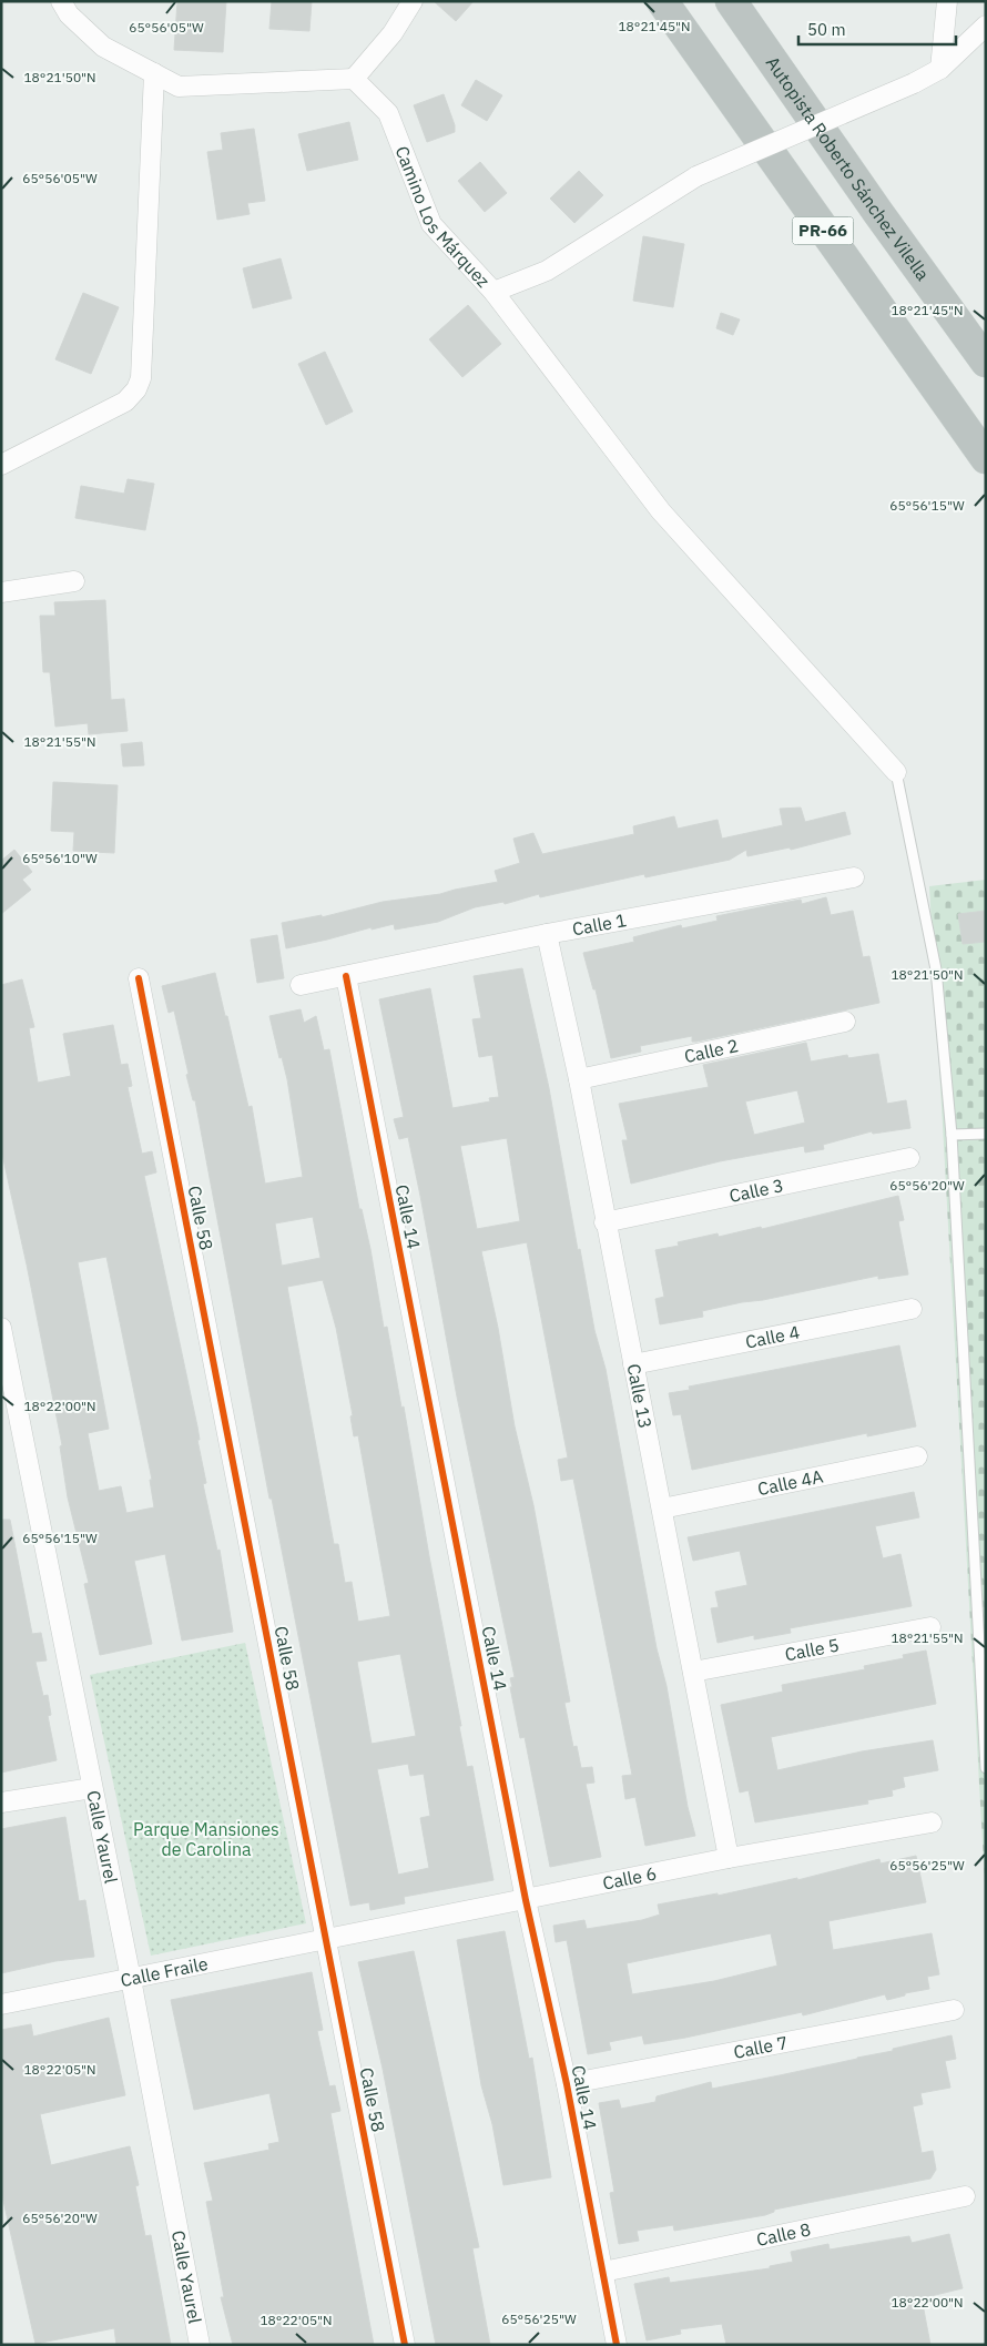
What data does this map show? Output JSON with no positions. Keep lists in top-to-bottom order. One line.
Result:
{"streets":{"highway":["Autopista Roberto Sánchez Vilella","PR-66"],"street":["Camino Los Márquez","Calle 1","Calle 2","Calle 3","Calle 14","Calle 58","Calle 4","Calle 13","Calle 4A","Calle 5","Calle Yaurel","Calle 6","Calle Fraile","Calle 7","Calle 8"]},"crossings":[["Calle 1","Calle 14"],["Calle 1","Calle 13"],["Calle 2","Calle 13"],["Calle 3","Calle 13"],["Calle 14","Calle 6"],["Calle 14","Calle 7"],["Calle 14","Calle 8"],["Calle 58","Calle 6"],["Calle 58","Calle Fraile"],["Calle 4","Calle 13"],["Calle 13","Calle 4A"],["Calle 13","Calle 5"],["Calle 13","Calle 6"],["Calle Yaurel","Calle Fraile"],["Calle 6","Calle Fraile"]],"parks":["Parque Mansiones de Carolina"],"scale_bar":"50 m","coordinates":["18°21'45\"N","65°56'05\"W","18°21'50\"N","65°56'15\"W","18°21'55\"N","65°56'10\"W","65°56'20\"W","18°22'00\"N","65°56'25\"W","18°22'05\"N"]}
